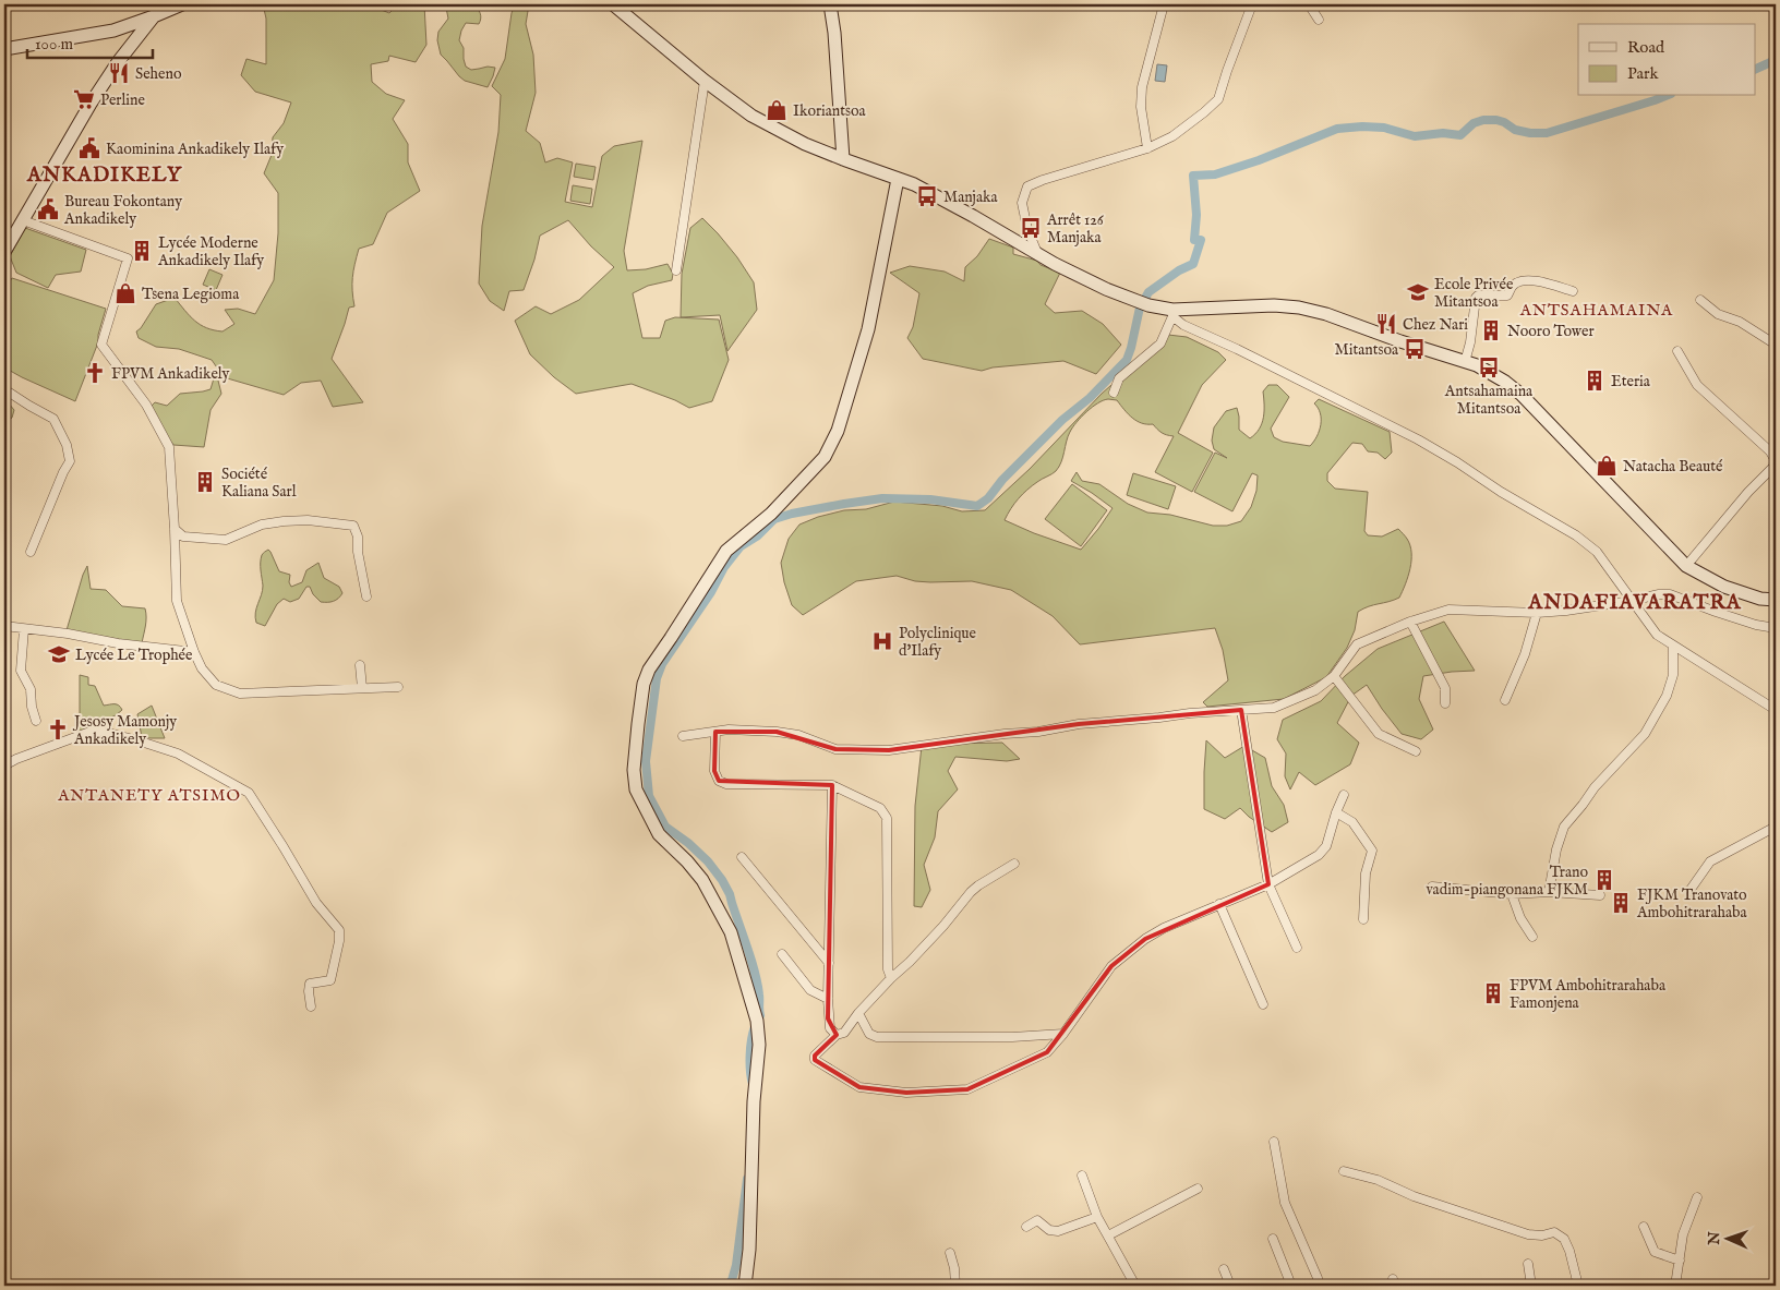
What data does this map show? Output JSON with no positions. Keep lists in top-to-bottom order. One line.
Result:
{"districts":["ANKADIKELY","ANTSAHAMAINA","ANDAFIAVARATRA","ANTANETY ATSIMO"],"places":{"restaurant":["Seheno","Chez Nari"],"supermarket":["Perline"],"shop":["Ikoriantsoa","Tsena Legioma","Natacha Beauté"],"public building":["Kaominina Ankadikely Ilafy","Bureau Fokontany Ankadikely"],"bus stop":["Manjaka","Arrêt 126 Manjaka","Mitantsoa","Antsahamaina Mitantsoa"],"building":["Lycée Moderne Ankadikely Ilafy","Nooro Tower","Eteria","Société Kaliana Sarl","Trano vadim-piangonana FJKM","FJKM Tranovato Ambohitrarahaba","FPVM Ambohitrarahaba Famonjena"],"school or university":["Ecole Privée Mitantsoa","Lycée Le Trophée"],"church":["FPVM Ankadikely","Jesosy Mamonjy Ankadikely"],"hospital":["Polyclinique d'Ilafy"]},"legend":["Road","Park"],"scale_bar":"100 m","north":"left"}
